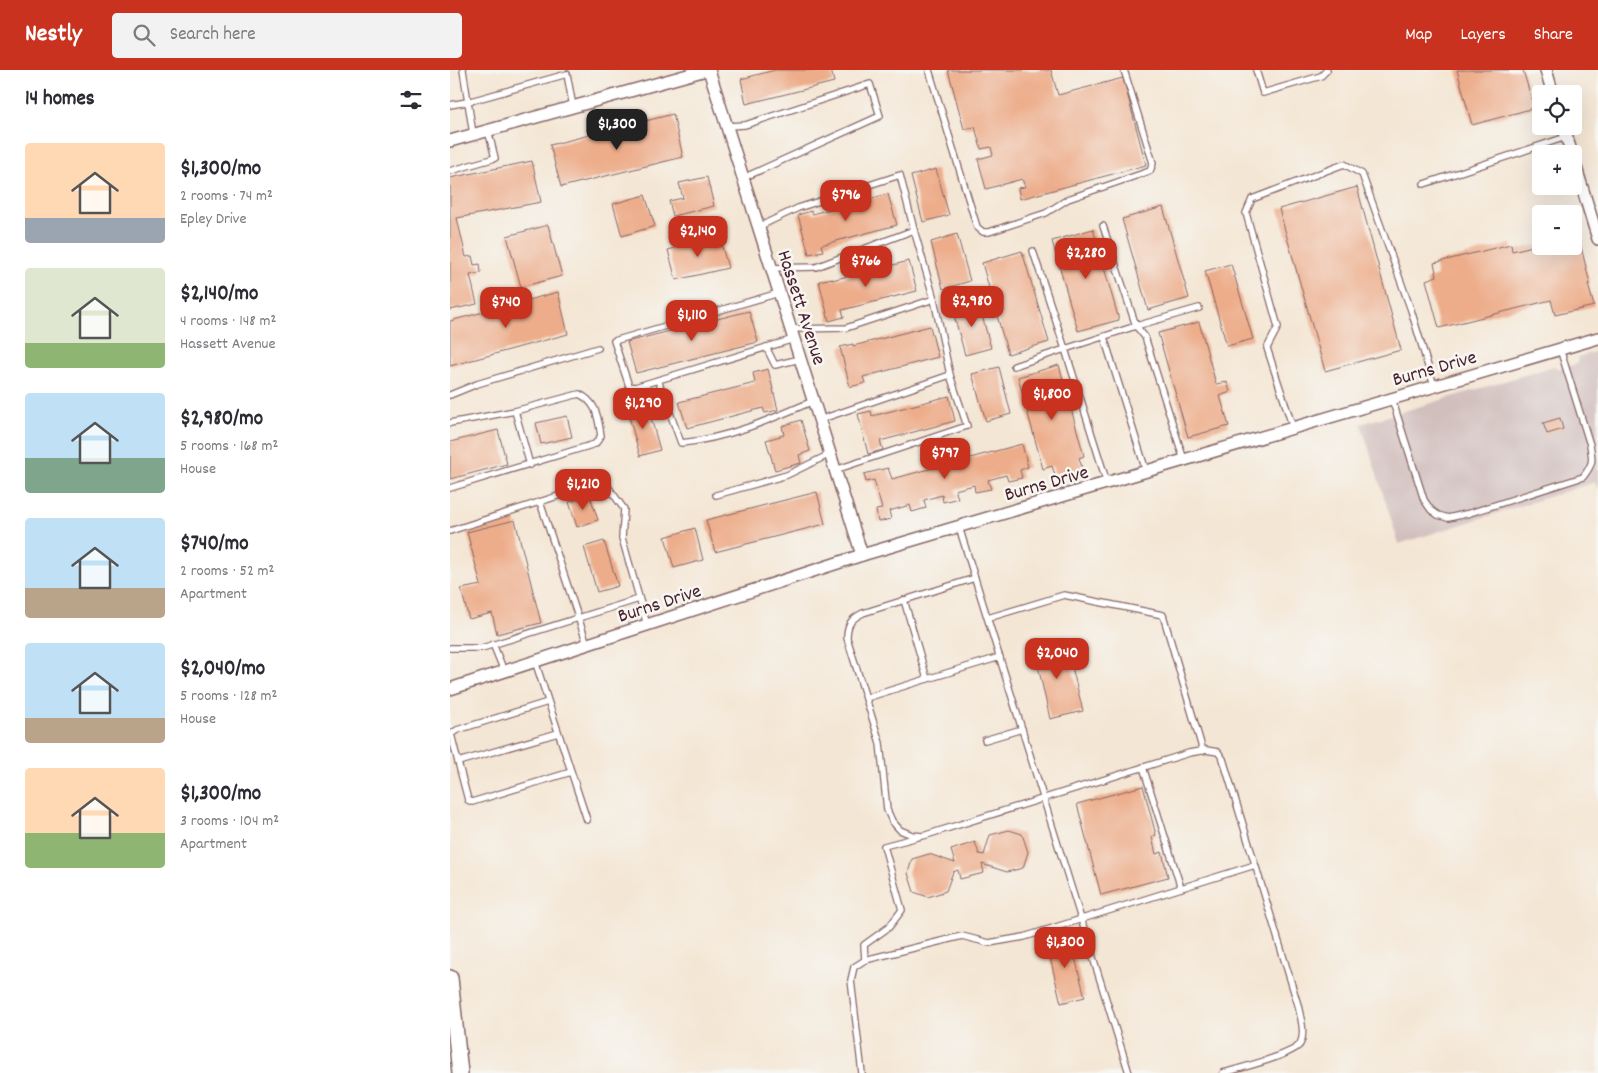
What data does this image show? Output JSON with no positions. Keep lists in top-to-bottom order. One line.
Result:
{"streets":{"street":["Hassett Avenue","Burns Drive"]},"crossings":[["Hassett Avenue","Burns Drive"]],"page":{"header":"Nestly","search":"Search here","nav":["Map","Layers","Share"],"heading":"14 homes","map_buttons":["+","−"],"price":["$1,300","$796","$2,140","$2,280","$766","$2,980","$740","$1,110","$1,800","$1,290","$797","$1,210","$2,040","$1,300"],"list":[{"name":"$1,300/mo","note":"2 rooms · 74 m² · Epley Drive"},{"name":"$2,140/mo","note":"4 rooms · 148 m² · Hassett Avenue"},{"name":"$2,980/mo","note":"5 rooms · 168 m² · House"},{"name":"$740/mo","note":"2 rooms · 52 m² · Apartment"},{"name":"$2,040/mo","note":"5 rooms · 128 m² · House"},{"name":"$1,300/mo","note":"3 rooms · 104 m² · Apartment"}]}}
